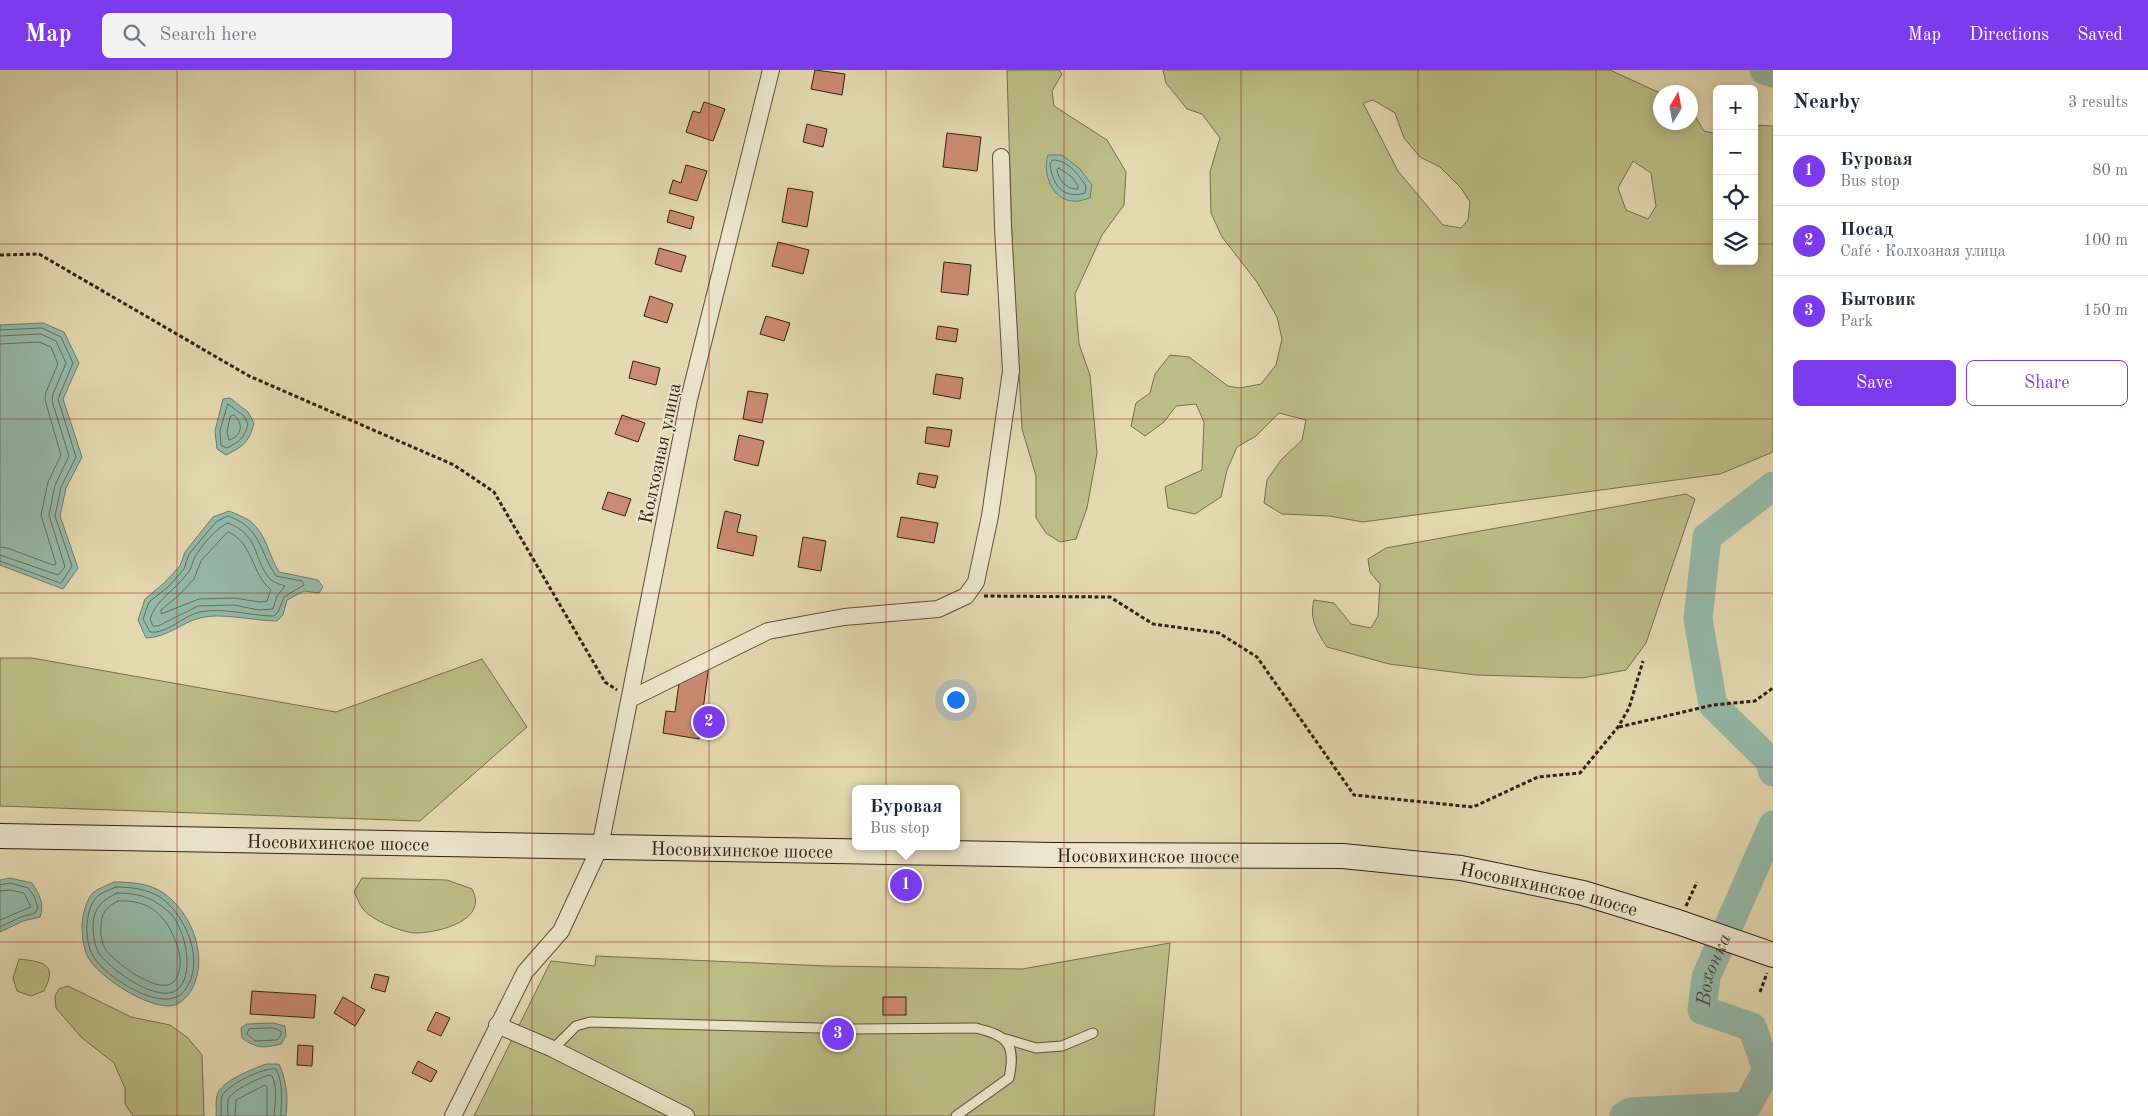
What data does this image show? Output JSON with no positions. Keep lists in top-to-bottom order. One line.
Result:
{"streets":{"main road":["Носовихинское шоссе"],"street":["Колхозная улица"]},"crossings":[["Колхозная улица","Носовихинское шоссе"]],"water":["Вохонка"],"north":"top","page":{"header":"Map","search":"Search here","nav":["Map","Directions","Saved"],"heading":["Nearby","3 results"],"map_buttons":["+","−"],"list":[{"mark":"1","name":"Буровая","note":"Bus stop","value":"80 m"},{"mark":"2","name":"Посад","note":"Café · Колхозная улица","value":"100 m"},{"mark":"3","name":"Бытовик","note":"Park","value":"150 m"}],"buttons":["Save","Share"],"pins":["2","1","3"],"popup":["Буровая","Bus stop"]}}
